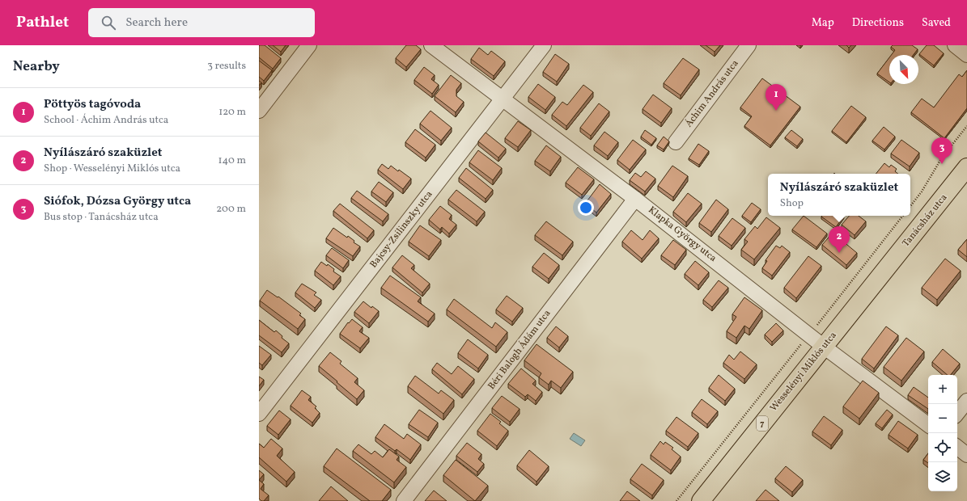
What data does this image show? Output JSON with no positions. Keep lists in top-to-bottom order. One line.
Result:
{"streets":{"main road":["Tanácsház utca","Wesselényi Miklós utca","7"],"street":["Áchim András utca","Bajcsy-Zsilinszky utca","Klapka György utca","Béri Balogh Ádám utca"]},"crossings":[["Tanácsház utca","Wesselényi Miklós utca"],["Bajcsy-Zsilinszky utca","Klapka György utca"],["Klapka György utca","Béri Balogh Ádám utca"],["Klapka György utca","Wesselényi Miklós utca"]],"north":"bottom right","page":{"header":"Pathlet","search":"Search here","nav":["Map","Directions","Saved"],"heading":["Nearby","3 results"],"pins":["1","3","2"],"list":[{"mark":"1","name":"Pöttyös tagóvoda","note":"School · Áchim András utca","value":"120 m"},{"mark":"2","name":"Nyílászáró szaküzlet","note":"Shop · Wesselényi Miklós utca","value":"140 m"},{"mark":"3","name":"Siófok, Dózsa György utca","note":"Bus stop · Tanácsház utca","value":"200 m"}],"popup":["Nyílászáró szaküzlet","Shop"],"map_buttons":["+","−"]}}
